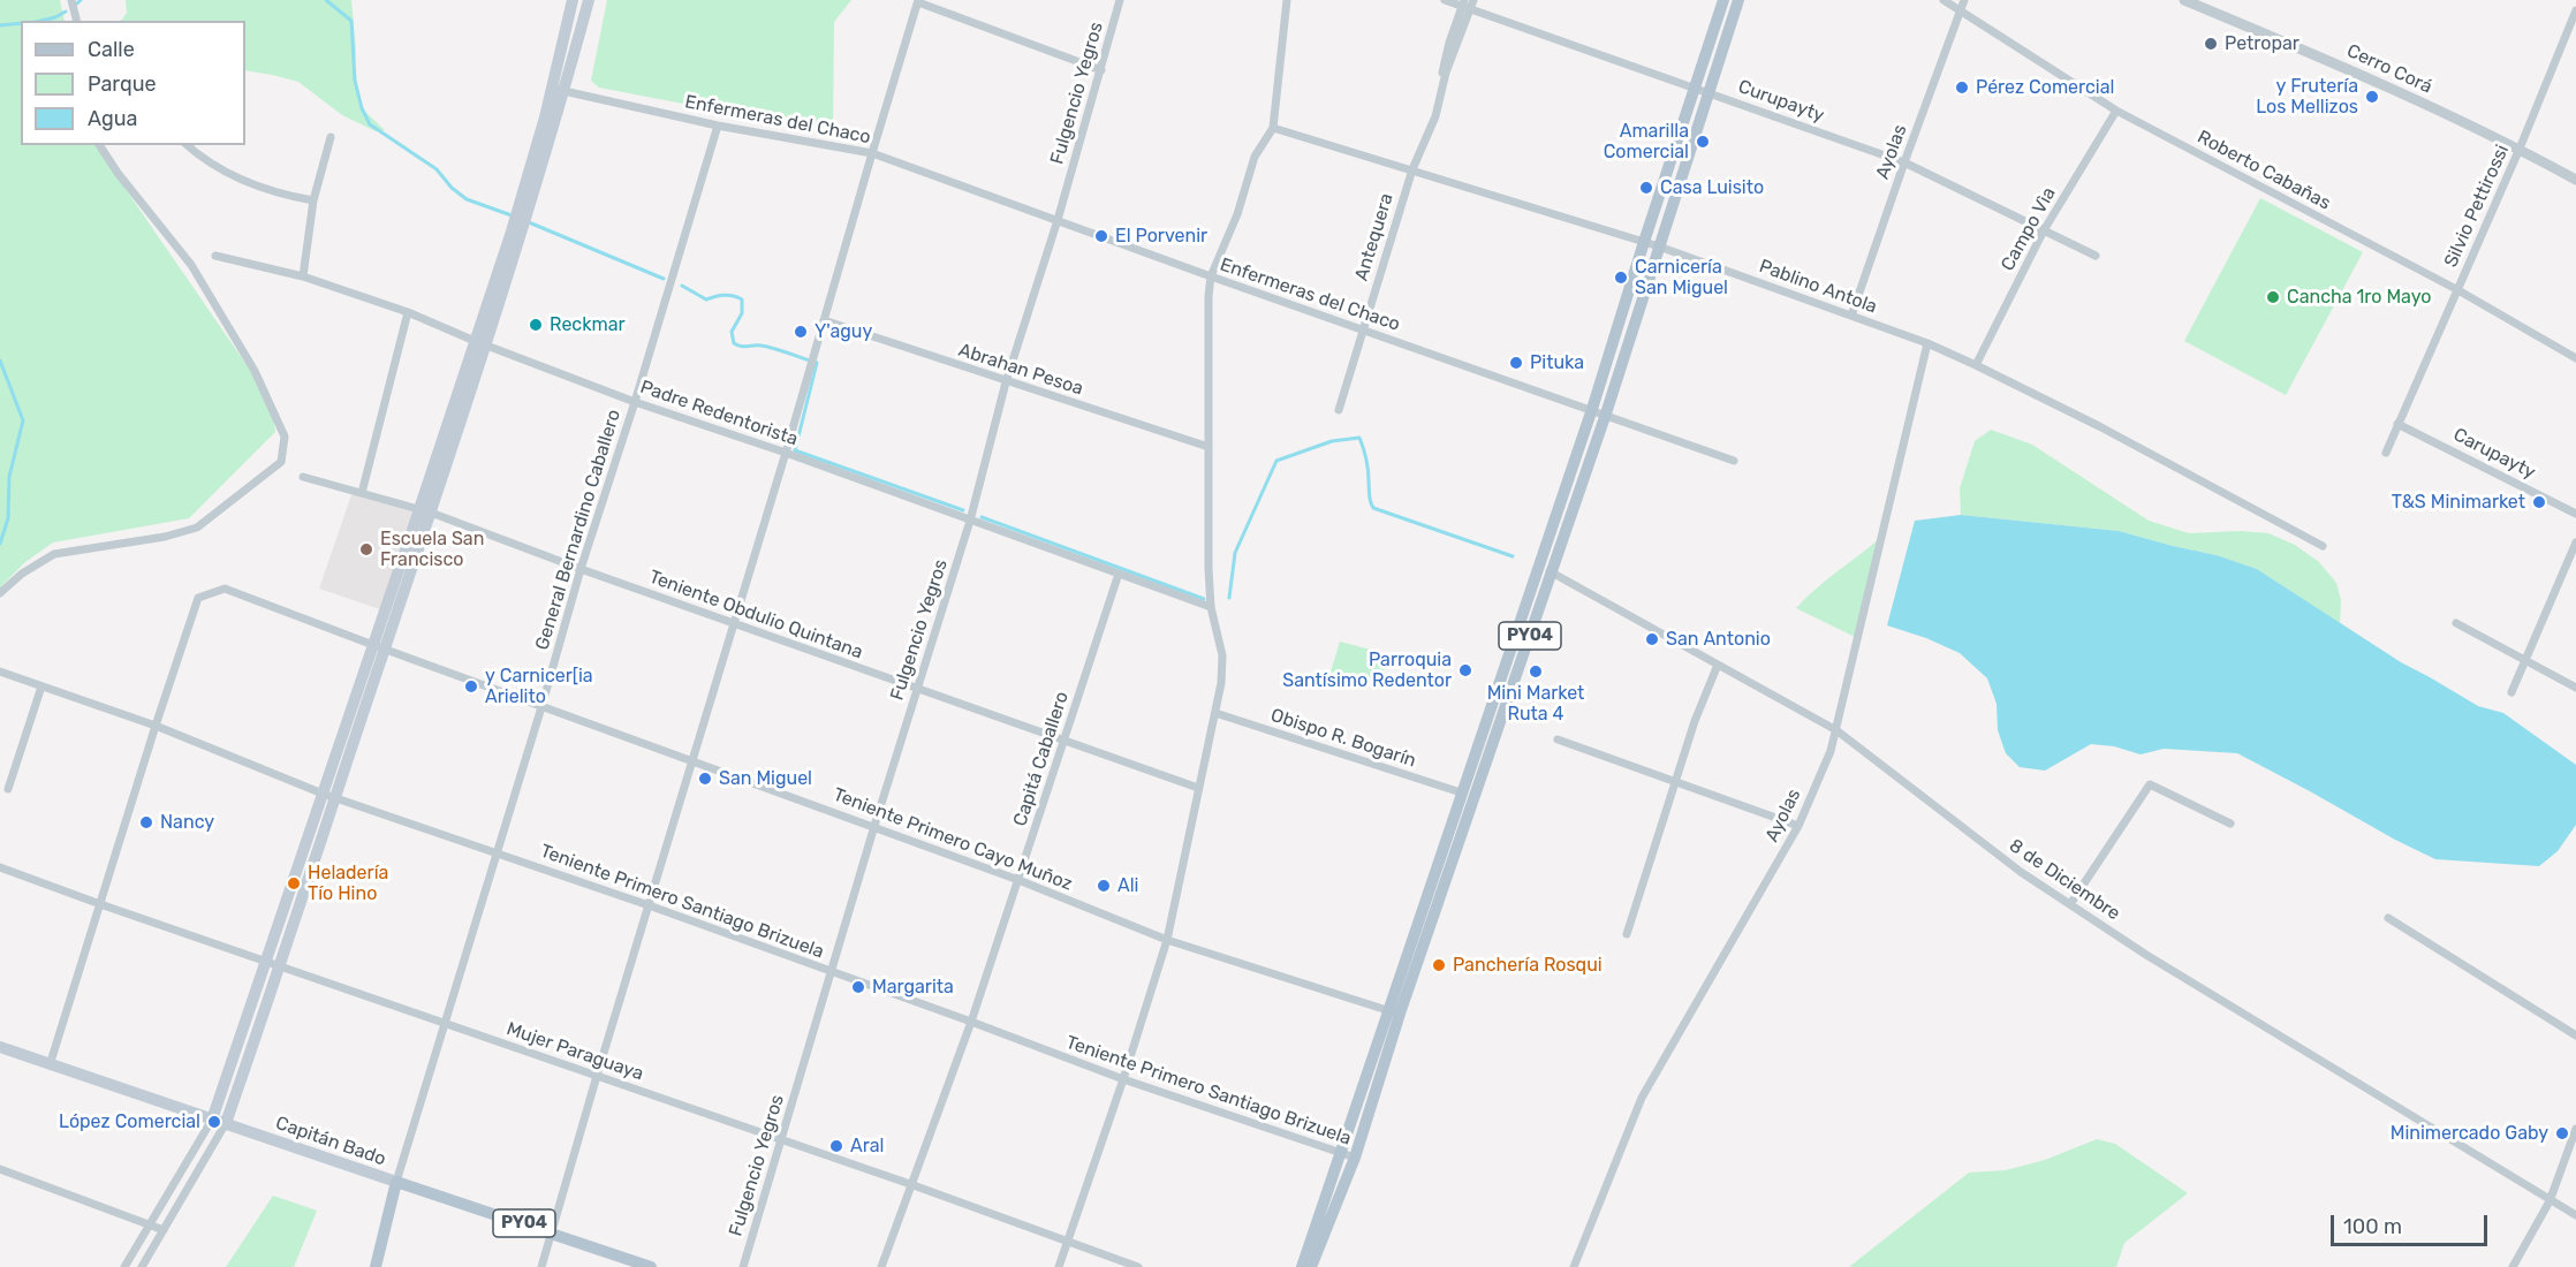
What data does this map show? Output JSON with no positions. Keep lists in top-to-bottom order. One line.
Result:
{"streets":{"main road":["PY04","Capitán Bado"],"street":["Cerro Corá","Fulgencio Yegros","Curupayty","Enfermeras del Chaco","Ayolas","Roberto Cabañas","Silvio Pettirossi","Campo Vìa","Antequera","Pablino Antola","Abrahan Pesoa","Padre Redentorista","Carupayty","General Bernardino Caballero","Teniente Obdulio Quintana","Obispo R. Bogarín","Capitá Caballero","Teniente Primero Cayo Muñoz","8 de Diciembre","Teniente Primero Santiago Brizuela","Mujer Paraguaya"]},"crossings":[["Cerro Corá","Silvio Pettirossi"],["Fulgencio Yegros","Enfermeras del Chaco"],["Fulgencio Yegros","Abrahan Pesoa"],["Fulgencio Yegros","Padre Redentorista"],["Fulgencio Yegros","Teniente Obdulio Quintana"],["Fulgencio Yegros","Teniente Primero Cayo Muñoz"],["Fulgencio Yegros","Teniente Primero Santiago Brizuela"],["Fulgencio Yegros","Mujer Paraguaya"],["Curupayty","Ayolas"],["Curupayty","Campo Vìa"],["Curupayty","Antequera"],["Curupayty","PY04"],["Enfermeras del Chaco","Antequera"],["Enfermeras del Chaco","General Bernardino Caballero"],["Enfermeras del Chaco","PY04"],["Ayolas","Roberto Cabañas"],["Ayolas","Pablino Antola"],["Ayolas","8 de Diciembre"],["Roberto Cabañas","Silvio Pettirossi"],["Roberto Cabañas","Campo Vìa"],["Silvio Pettirossi","Carupayty"],["Campo Vìa","Pablino Antola"],["Antequera","Pablino Antola"],["Pablino Antola","PY04"],["Padre Redentorista","General Bernardino Caballero"],["Padre Redentorista","Capitá Caballero"],["General Bernardino Caballero","Teniente Obdulio Quintana"],["General Bernardino Caballero","Teniente Primero Cayo Muñoz"],["General Bernardino Caballero","Teniente Primero Santiago Brizuela"],["General Bernardino Caballero","Mujer Paraguaya"],["General Bernardino Caballero","Capitán Bado"],["Teniente Obdulio Quintana","Capitá Caballero"],["PY04","Obispo R. Bogarín"],["PY04","Teniente Primero Cayo Muñoz"],["PY04","8 de Diciembre"],["PY04","Teniente Primero Santiago Brizuela"],["Capitá Caballero","Teniente Primero Cayo Muñoz"],["Capitá Caballero","Teniente Primero Santiago Brizuela"],["Capitá Caballero","Mujer Paraguaya"],["Teniente Primero Cayo Muñoz","Teniente Primero Santiago Brizuela"]],"places":["Petropar","Pérez Comercial","y Frutería Los Mellizos","Amarilla Comercial","Casa Luisito","El Porvenir","Carnicería San Miguel","Cancha 1ro Mayo","Reckmar","Y'aguy","Pituka","T&S Minimarket","Escuela San Francisco","San Antonio","Parroquia Santísimo Redentor","Mini Market Ruta 4","y Carnicer[ia Arielito","San Miguel","Nancy","Heladería Tío Hino","Ali","Panchería Rosqui","Margarita","López Comercial","Minimercado Gaby","Aral"],"legend":["Calle","Parque","Agua"],"scale_bar":"100 m"}
